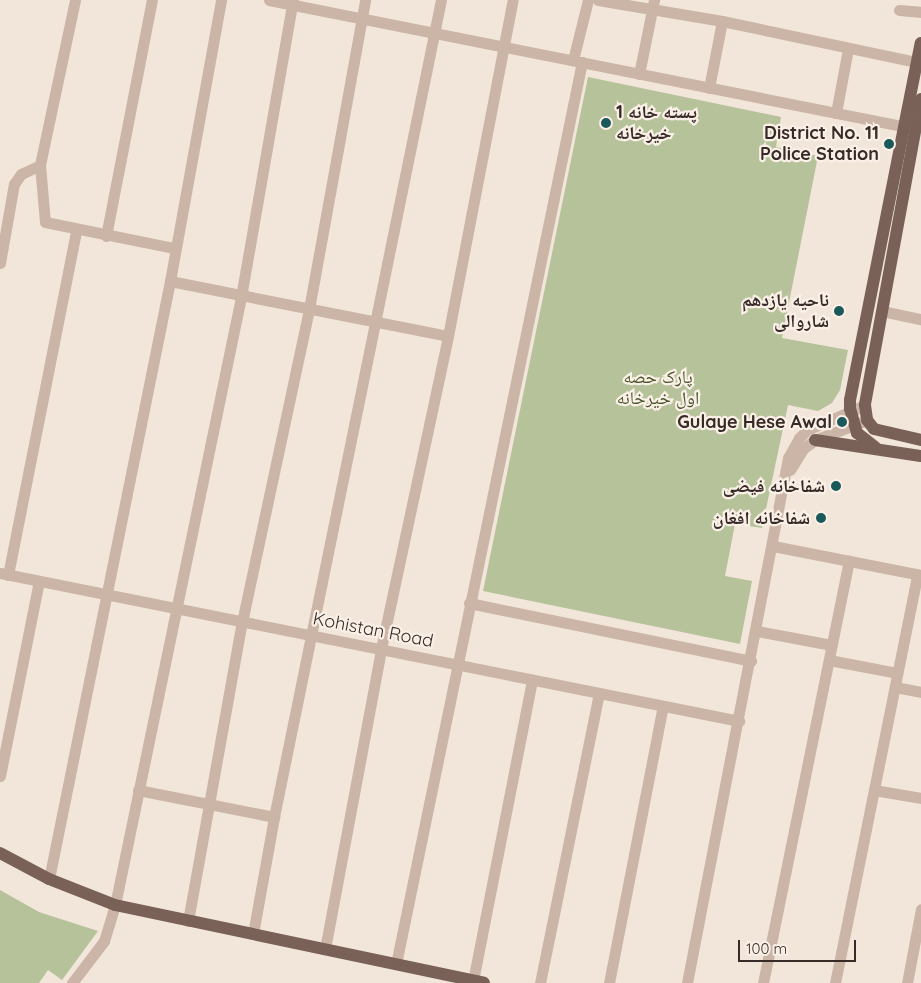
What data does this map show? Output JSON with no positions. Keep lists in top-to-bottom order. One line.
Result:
{"streets":{"street":["Kohistan Road"]},"parks":["پارک حصه اول خیرخانه"],"places":["1 پسته خانه خیرخانه","District No. 11 Police Station","ناحیه یازدهم شاروالی","Gulaye Hese Awal","شفاخانه فیضی","شفاخانه افغان"],"scale_bar":"100 m"}
